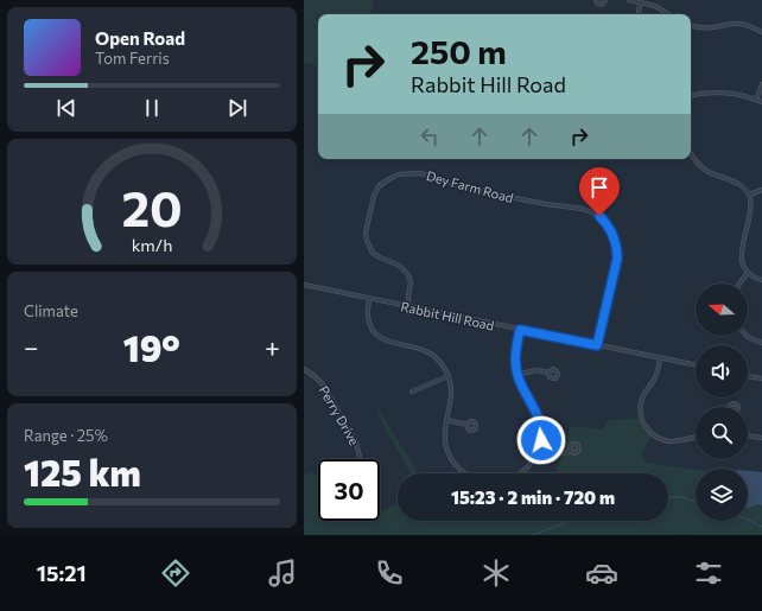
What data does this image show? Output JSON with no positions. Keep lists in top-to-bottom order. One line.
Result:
{"streets":{"street":["Dey Farm Road","Rabbit Hill Road","Perry Drive"]},"crossings":[["Dey Farm Road","Rabbit Hill Road"]],"north":"left","page":{"turn":["250 m","Rabbit Hill Road"],"song":["Open Road","Tom Ferris"],"tile":["Climate",["Range · 25%","125 km"]],"heat":["−","19°","+"],"limit":"30","trip":"15:23 · 2 min · 720 m","tabs":"15:21","gauge":["20","km/h"]}}
